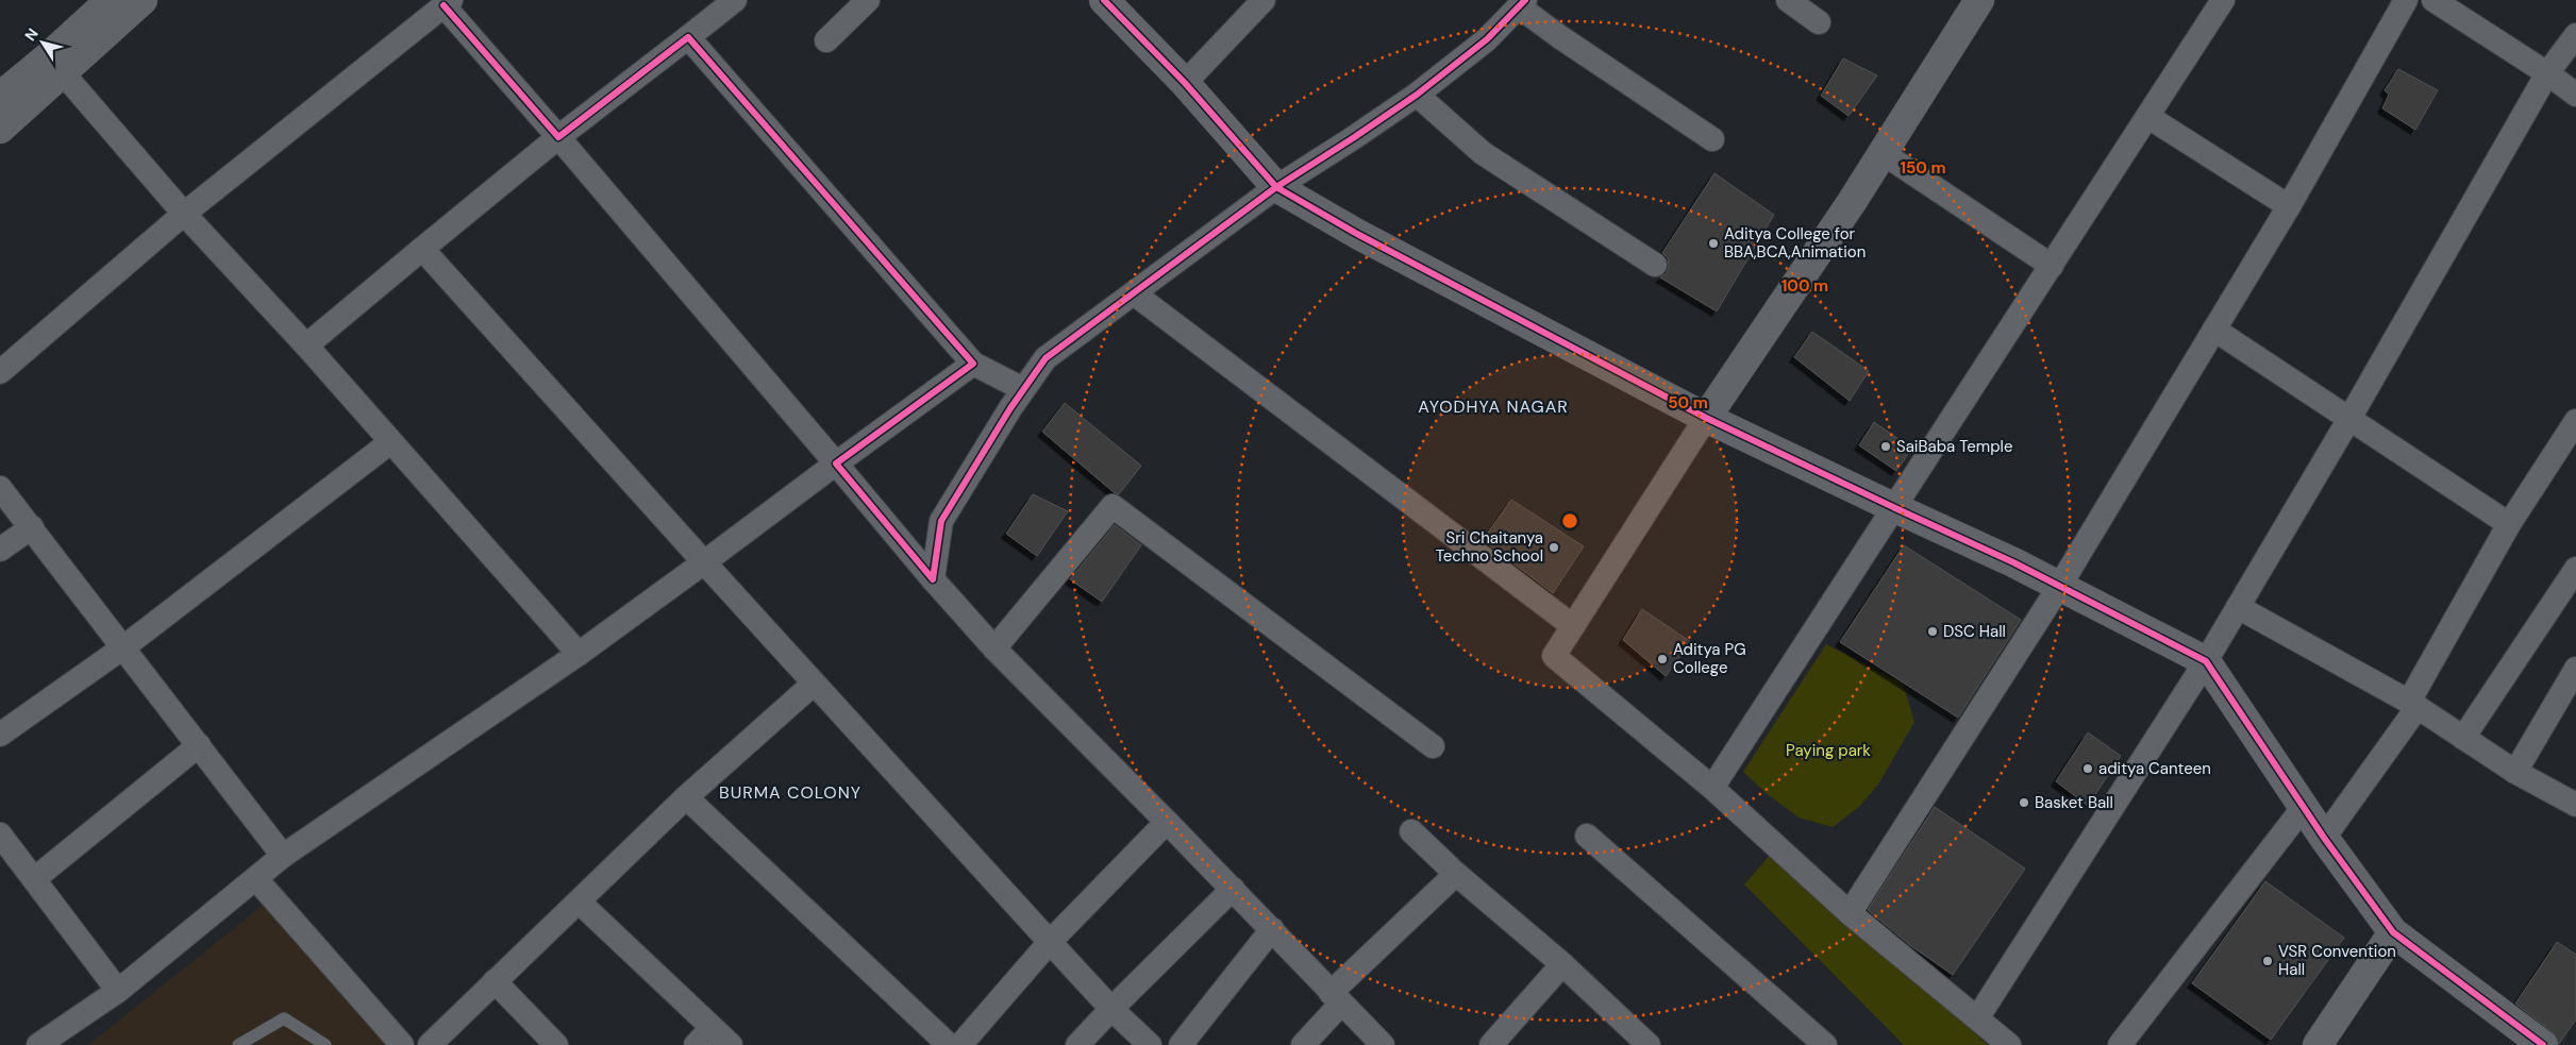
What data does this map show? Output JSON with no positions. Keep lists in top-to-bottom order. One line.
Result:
{"districts":["AYODHYA NAGAR","BURMA COLONY"],"parks":["Paying park"],"places":["Aditya College for BBA,BCA,Animation","SaiBaba Temple","Sri Chaitanya Techno School","DSC Hall","Aditya PG College","aditya Canteen","Basket Ball","VSR Convention Hall"],"north":"top left","rings":["150 m","100 m","50 m"]}
